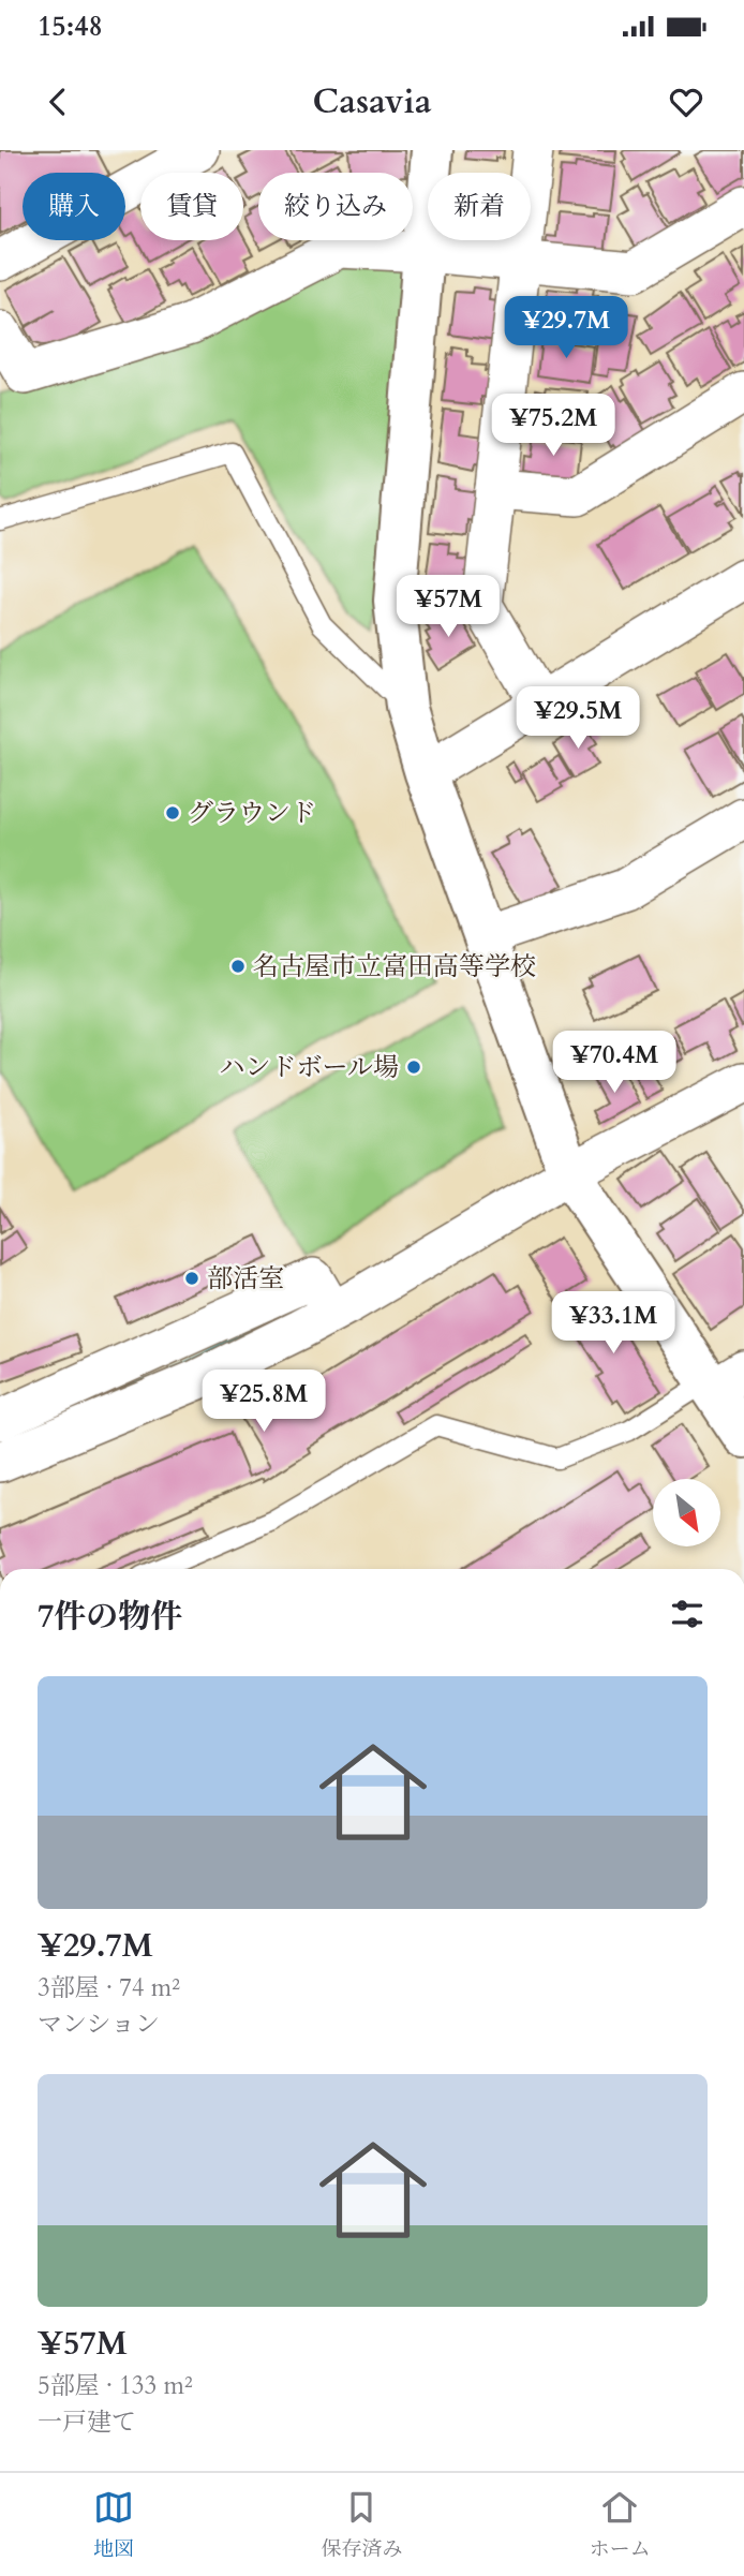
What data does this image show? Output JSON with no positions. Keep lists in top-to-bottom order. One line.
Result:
{"places":["グラウンド","名古屋市立富田高等学校","ハンドボール場","部活室"],"north":"bottom right","page":{"status":"15:48","header":"Casavia","chip":["購入","賃貸","絞り込み","新着"],"price":["¥29.7M","¥75.2M","¥57M","¥29.5M","¥70.4M","¥33.1M","¥25.8M"],"heading":"7件の物件","list":[{"name":"¥29.7M","note":"3部屋 · 74 m² · マンション"},{"name":"¥57M","note":"5部屋 · 133 m² · 一戸建て"}],"tabs":["地図","保存済み","ホーム"]}}
